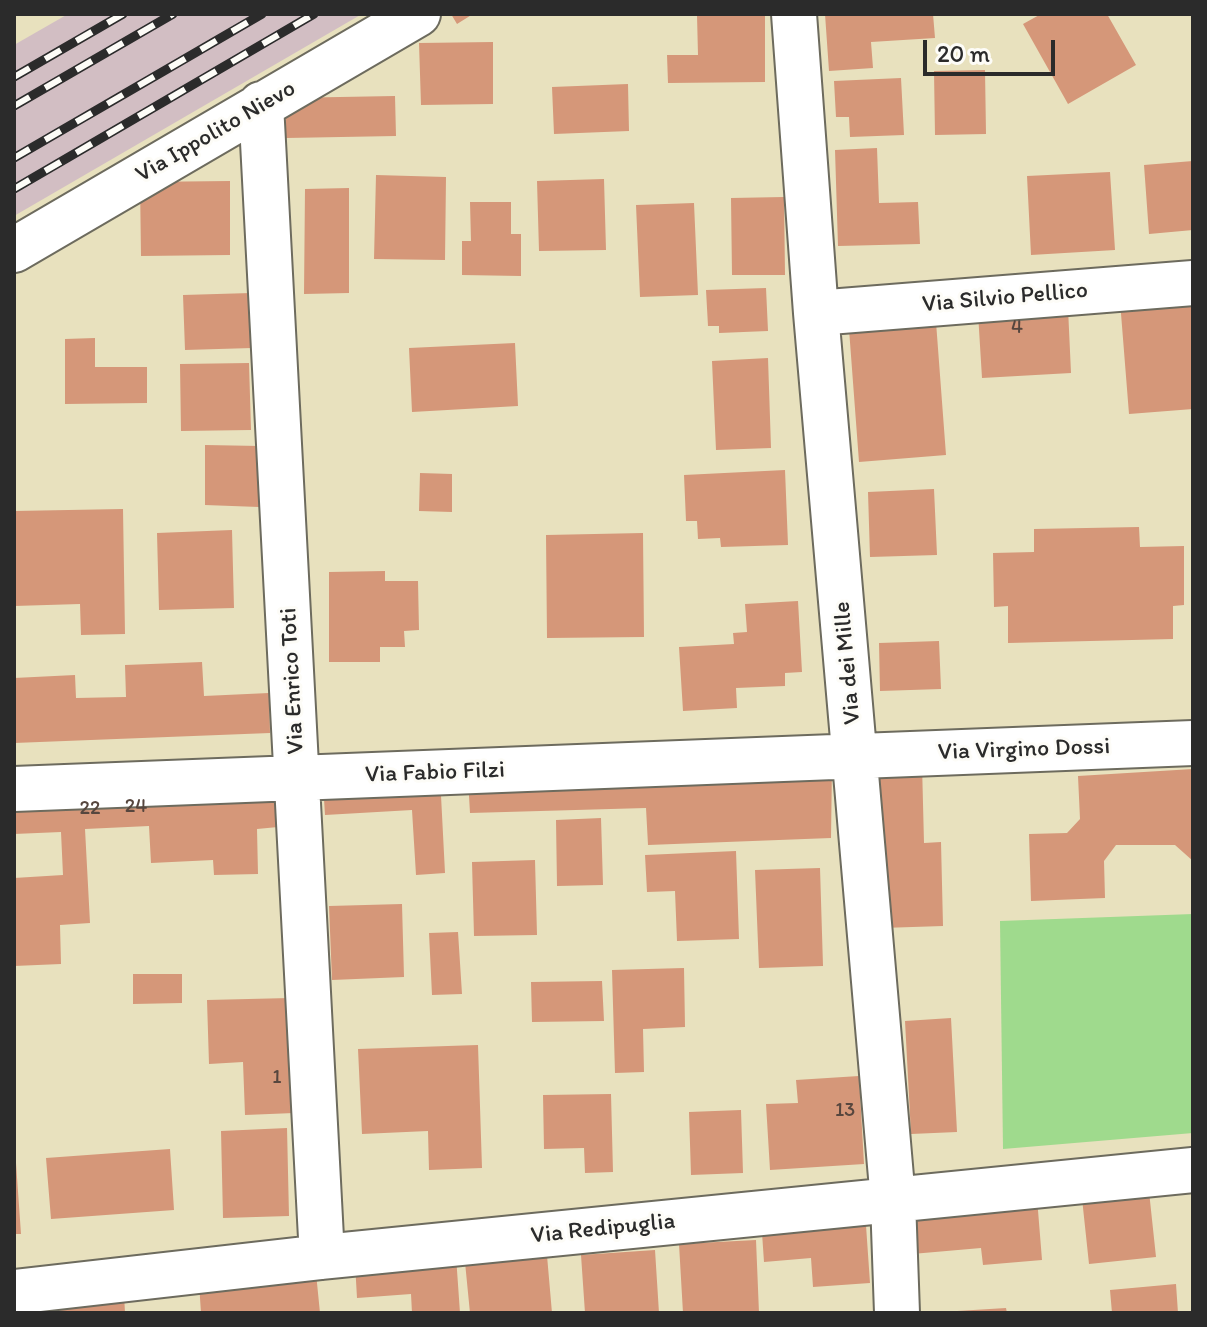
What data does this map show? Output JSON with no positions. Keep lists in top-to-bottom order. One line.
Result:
{"streets":{"street":["Via Ippolito Nievo","Via Silvio Pellico","Via dei Mille","Via Enrico Toti","Via Virgino Dossi","Via Fabio Filzi","Via Redipuglia"]},"crossings":[["Via Ippolito Nievo","Via Enrico Toti"],["Via Silvio Pellico","Via dei Mille"],["Via dei Mille","Via Virgino Dossi"],["Via dei Mille","Via Fabio Filzi"],["Via dei Mille","Via Redipuglia"],["Via Enrico Toti","Via Fabio Filzi"],["Via Enrico Toti","Via Redipuglia"],["Via Virgino Dossi","Via Fabio Filzi"]],"house_numbers":["4","24","22","1","13"],"scale_bar":"20 m"}
